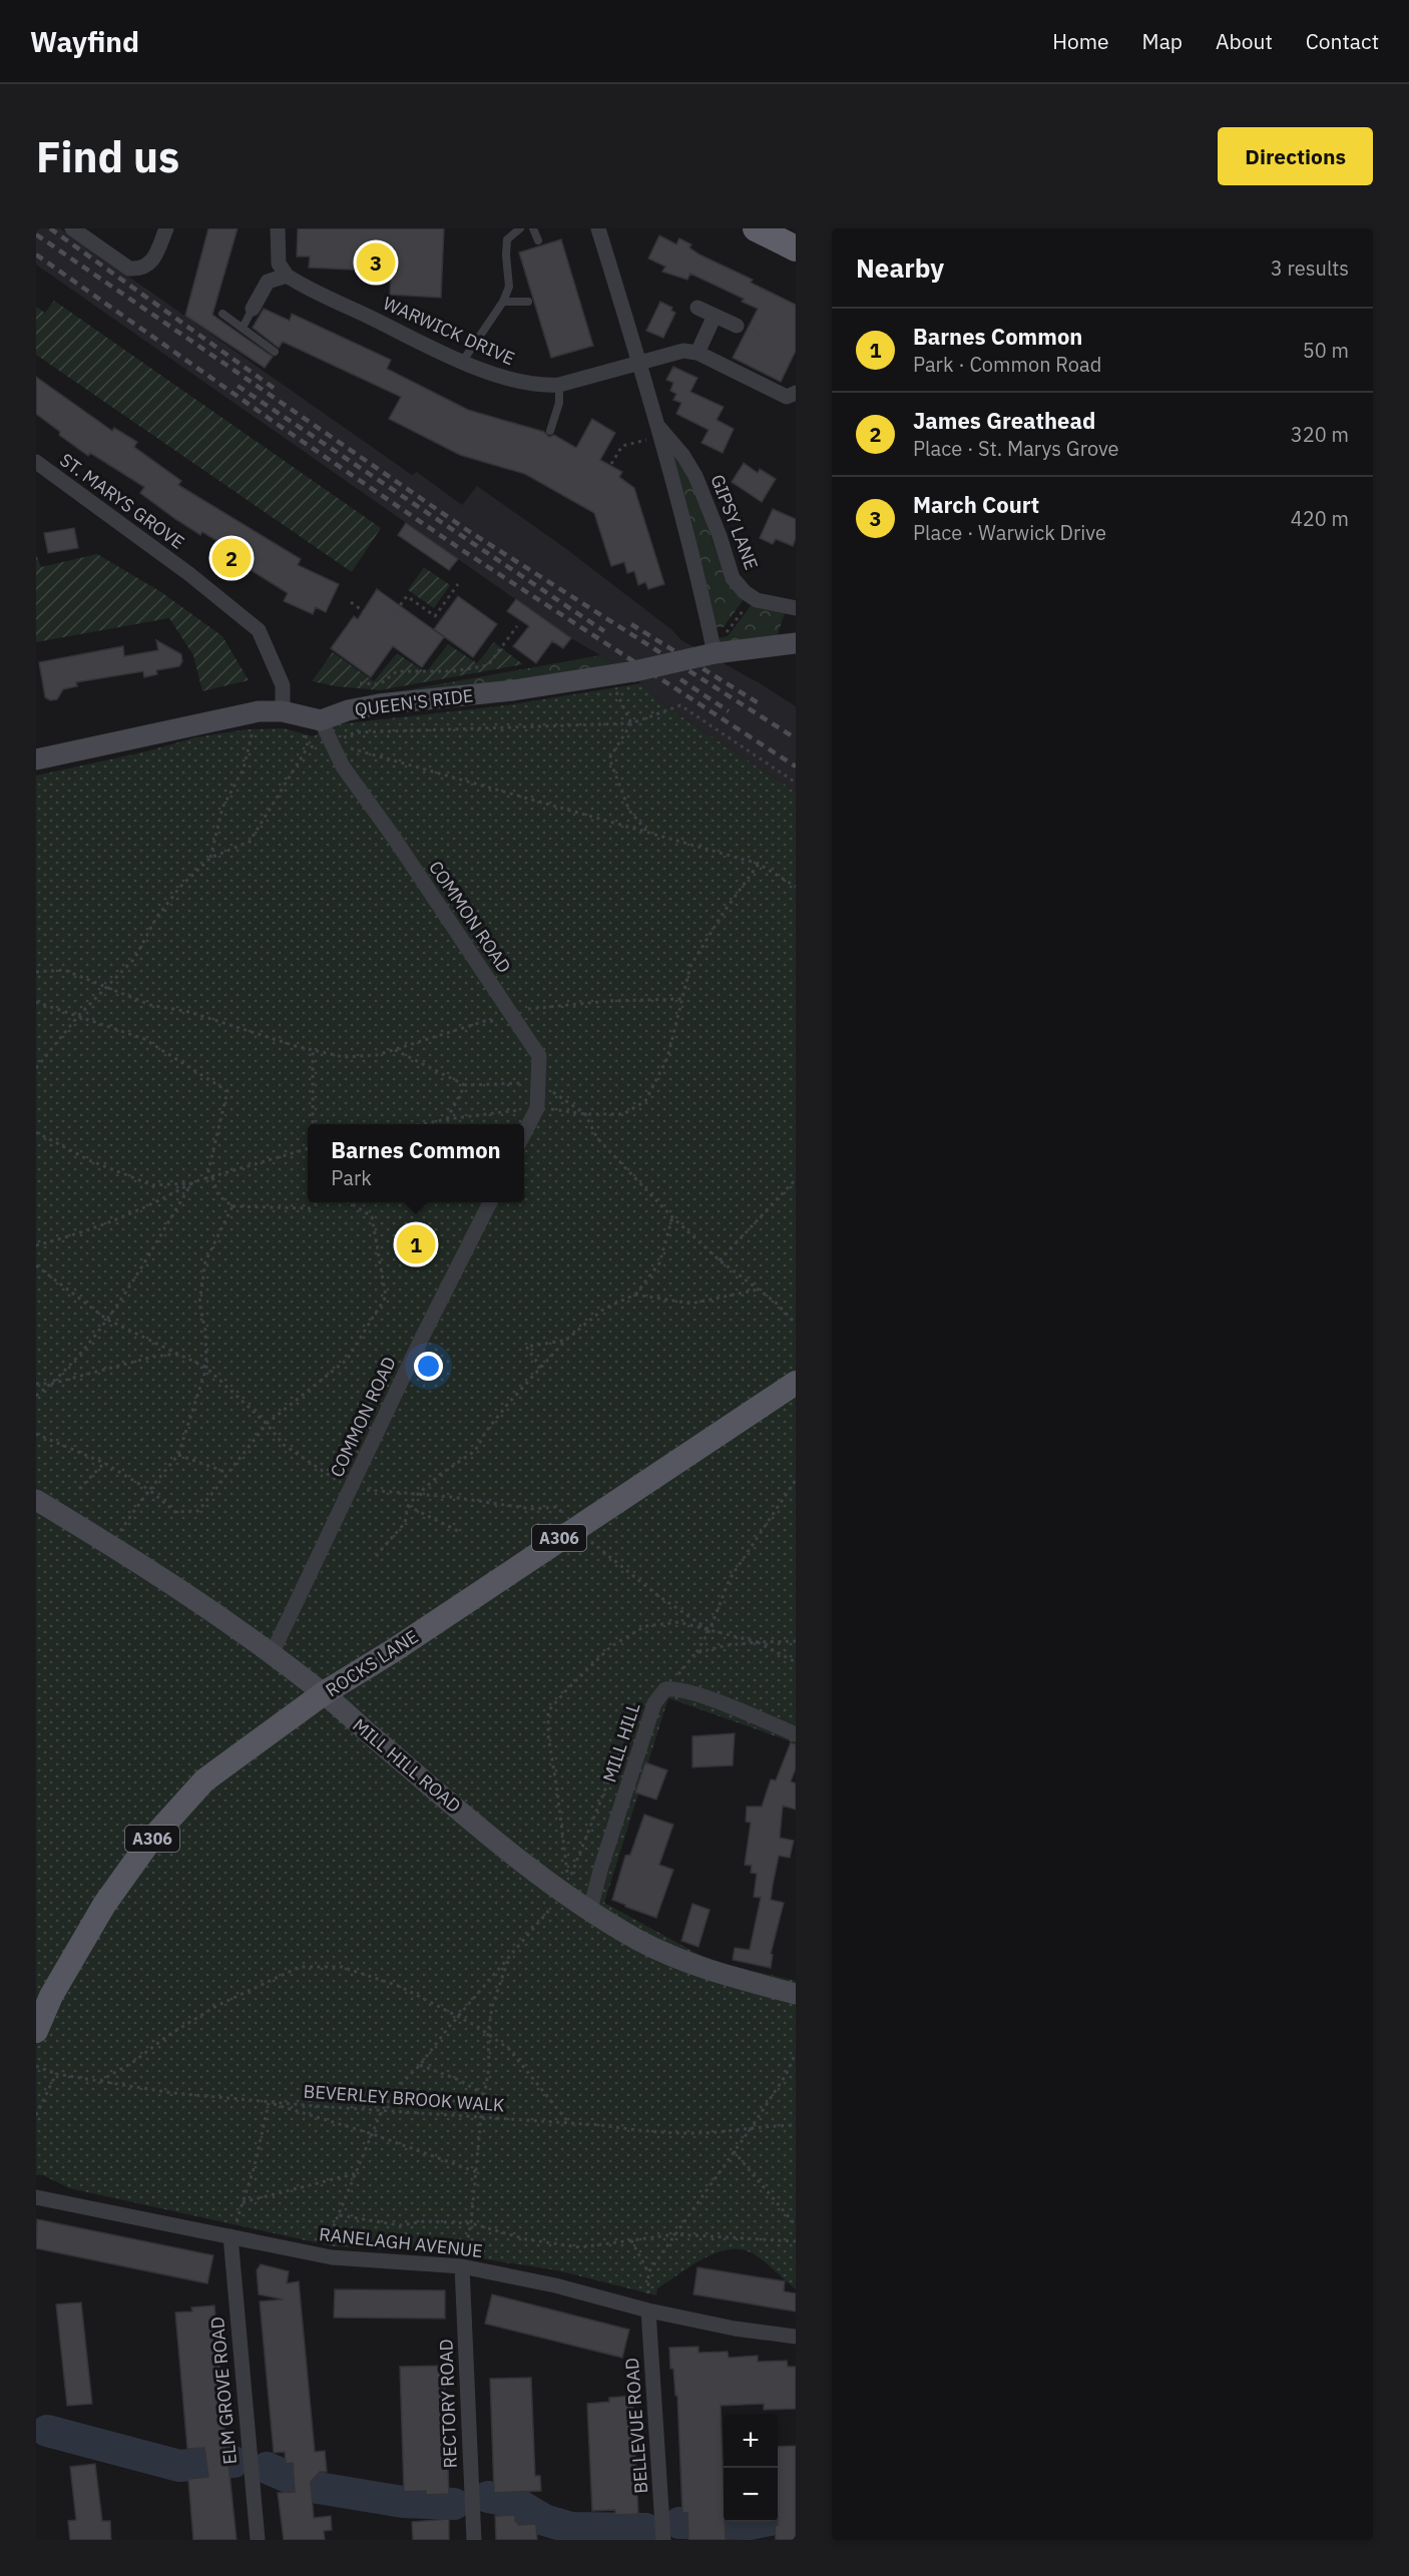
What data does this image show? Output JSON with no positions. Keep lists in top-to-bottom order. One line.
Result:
{"streets":{"main road":["QUEEN'S RIDE","A306","ROCKS LANE","MILL HILL ROAD"],"street":["WARWICK DRIVE","ST. MARYS GROVE","GIPSY LANE","COMMON ROAD","MILL HILL","RANELAGH AVENUE","ELM GROVE ROAD","RECTORY ROAD","BELLEVUE ROAD"],"path":["BEVERLEY BROOK WALK"]},"crossings":[["WARWICK DRIVE","GIPSY LANE"],["GIPSY LANE","QUEEN'S RIDE"],["QUEEN'S RIDE","COMMON ROAD"],["COMMON ROAD","MILL HILL ROAD"],["ROCKS LANE","MILL HILL ROAD"],["MILL HILL","MILL HILL ROAD"],["RANELAGH AVENUE","ELM GROVE ROAD"],["RANELAGH AVENUE","RECTORY ROAD"],["RANELAGH AVENUE","BELLEVUE ROAD"]],"page":{"header":"Wayfind","nav":["Home","Map","About","Contact"],"buttons":"Directions","title":"Find us","heading":["Nearby","3 results"],"pins":["3","2","1"],"list":[{"mark":"1","name":"Barnes Common","note":"Park · Common Road","value":"50 m"},{"mark":"2","name":"James Greathead","note":"Place · St. Marys Grove","value":"320 m"},{"mark":"3","name":"March Court","note":"Place · Warwick Drive","value":"420 m"}],"popup":["Barnes Common","Park"],"map_buttons":["+","−"]}}
